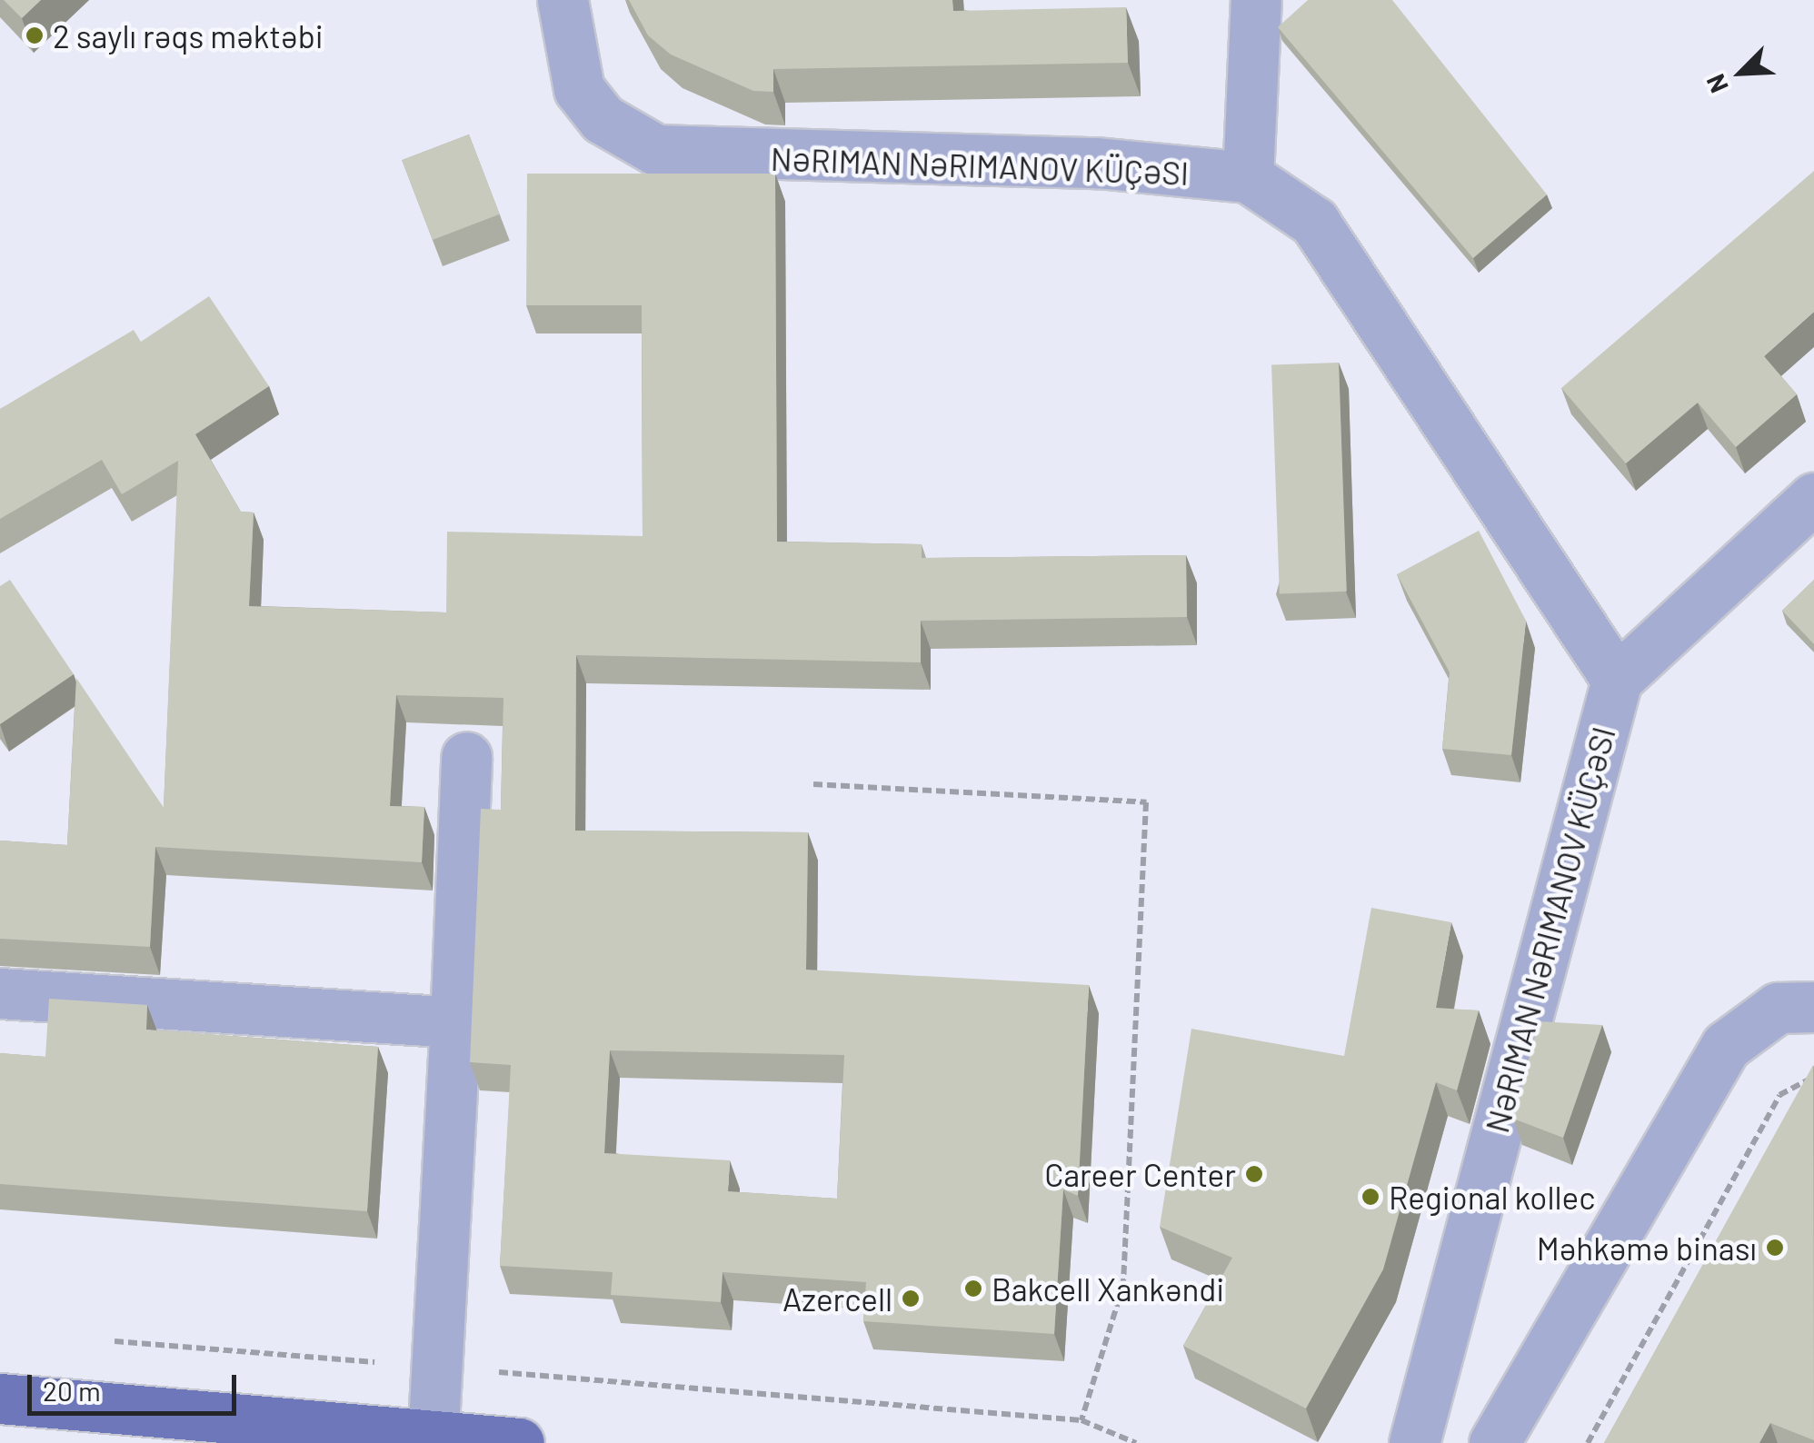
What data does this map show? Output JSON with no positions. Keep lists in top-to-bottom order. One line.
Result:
{"streets":{"street":["NƏRIMAN NƏRIMANOV KÜÇƏSI"]},"places":["2 saylı rəqs məktəbi","Career Center","Regional kollec","Məhkəmə binası","Bakcell Xankəndi","Azercell"],"scale_bar":"20 m","north":"bottom left"}
